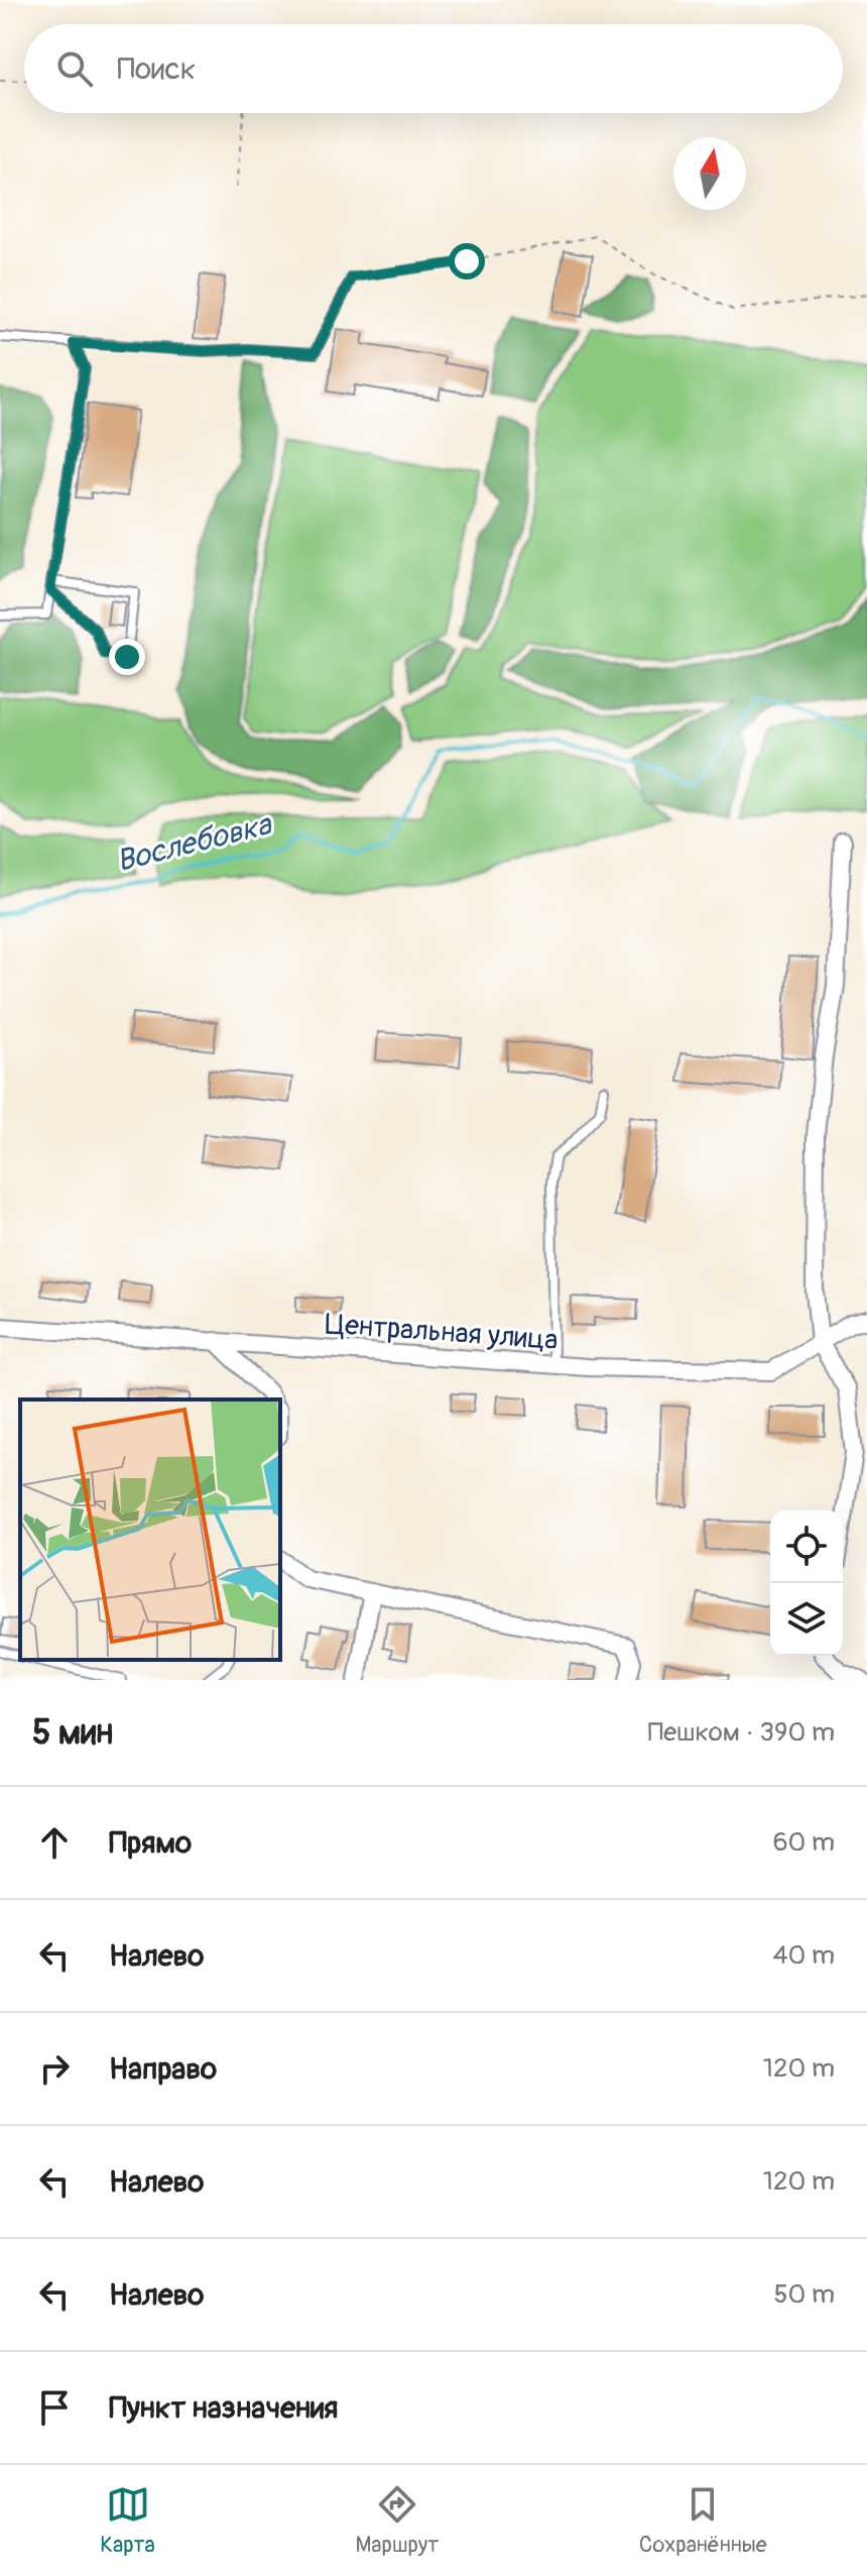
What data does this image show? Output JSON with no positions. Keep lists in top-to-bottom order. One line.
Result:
{"streets":{"street":["Центральная улица"]},"water":["Вослебовка"],"north":"top","page":{"search":"Поиск","heading":["5 мин","Пешком · 390 m"],"list":[["Прямо","60 m"],["Налево","40 m"],["Направо","120 m"],["Налево","120 m"],["Налево","50 m"],"Пункт назначения"],"nav":["Карта","Маршрут","Сохранённые"]}}
